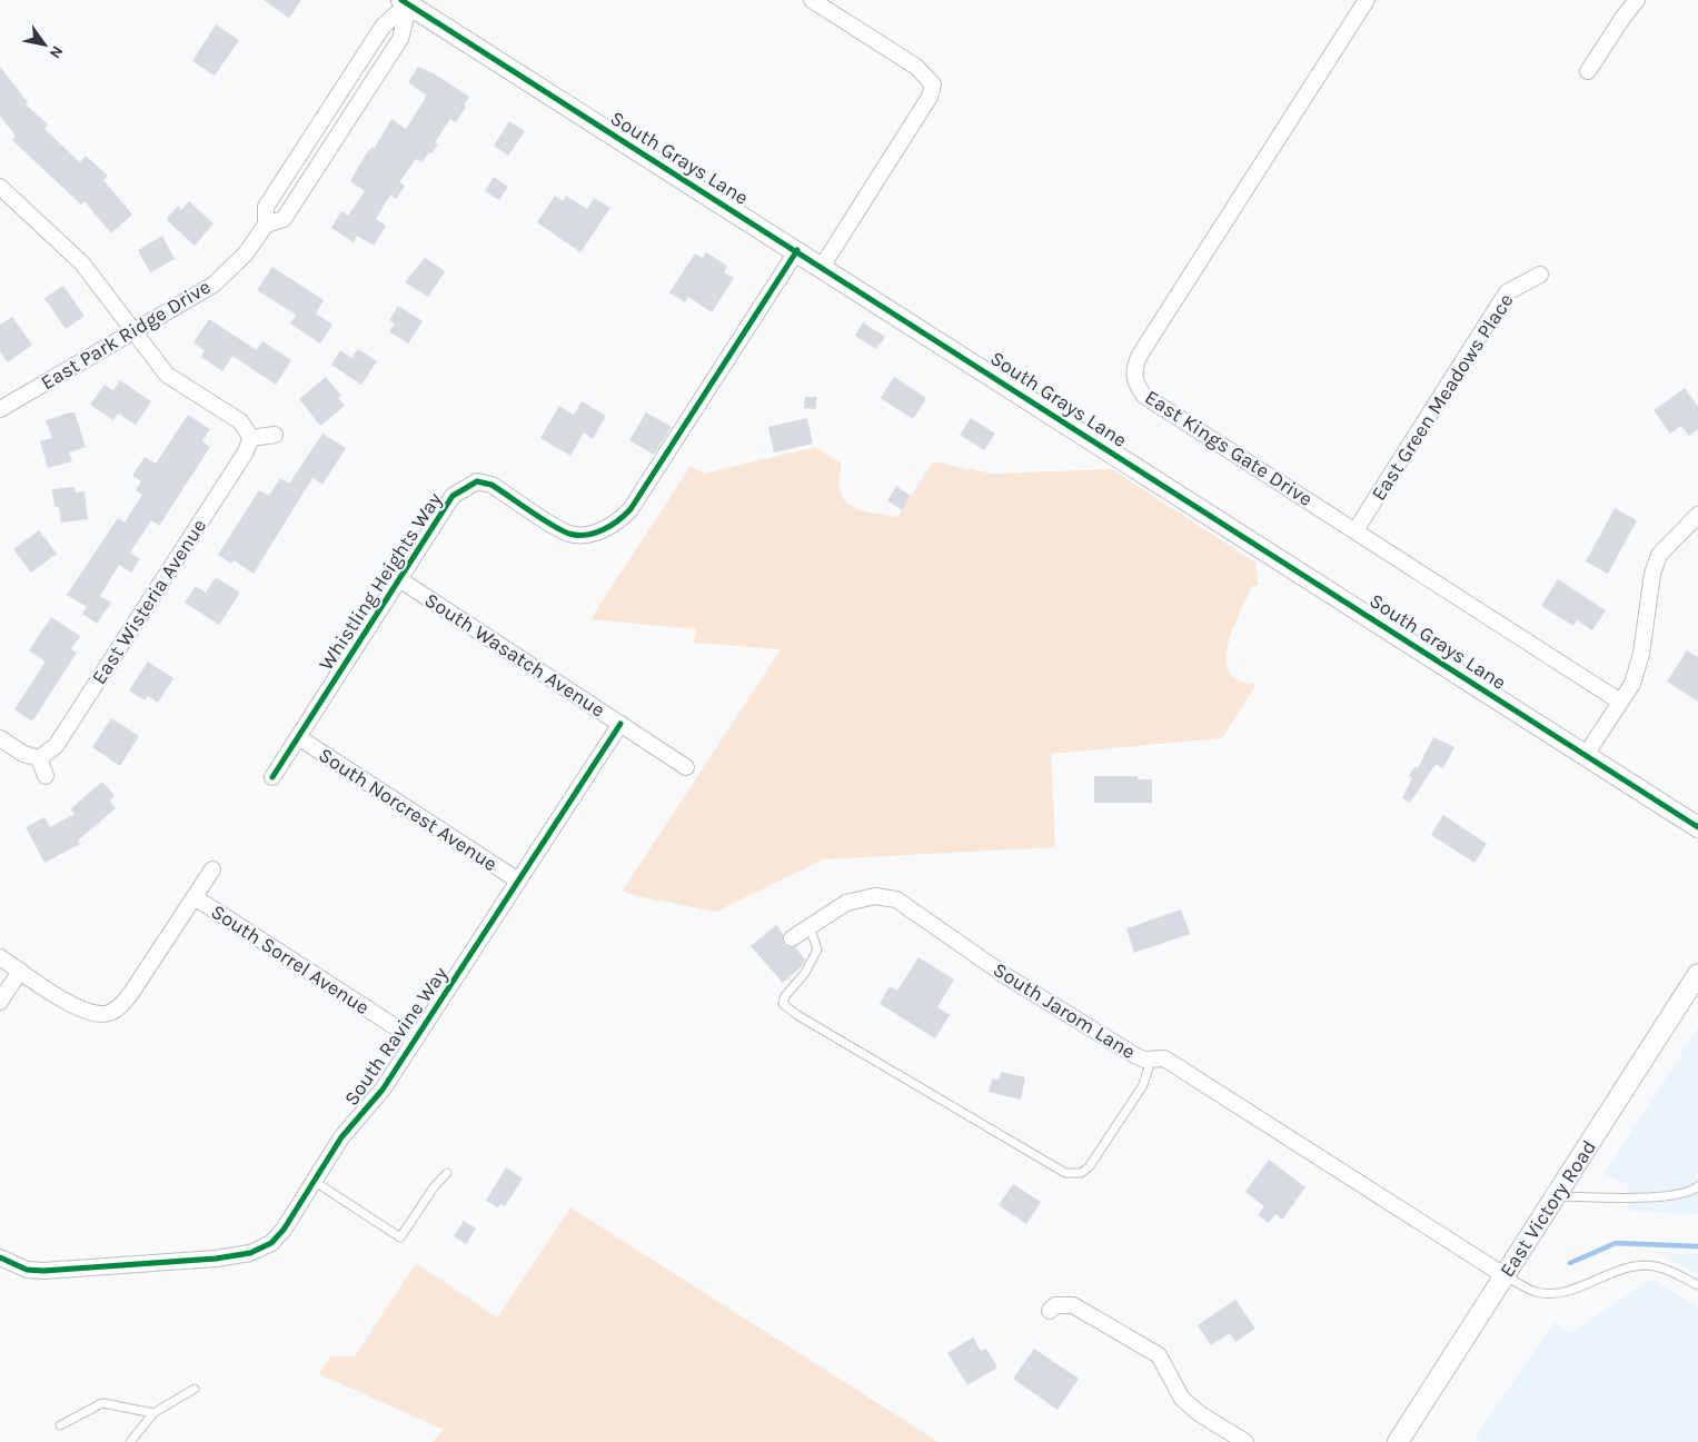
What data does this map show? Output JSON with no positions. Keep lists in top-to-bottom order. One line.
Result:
{"streets":{"street":["South Grays Lane","East Park Ridge Drive","East Green Meadows Place","East Kings Gate Drive","Whistling Heights Way","East Wisteria Avenue","South Wasatch Avenue","South Norcrest Avenue","South Sorrel Avenue","South Jarom Lane","South Ravine Way","East Victory Road"]},"crossings":[["South Grays Lane","East Park Ridge Drive"],["South Grays Lane","Whistling Heights Way"],["East Green Meadows Place","East Kings Gate Drive"],["Whistling Heights Way","South Wasatch Avenue"],["Whistling Heights Way","South Norcrest Avenue"],["South Wasatch Avenue","South Ravine Way"],["South Norcrest Avenue","South Ravine Way"],["South Sorrel Avenue","South Ravine Way"],["South Jarom Lane","East Victory Road"]],"north":"bottom right"}
